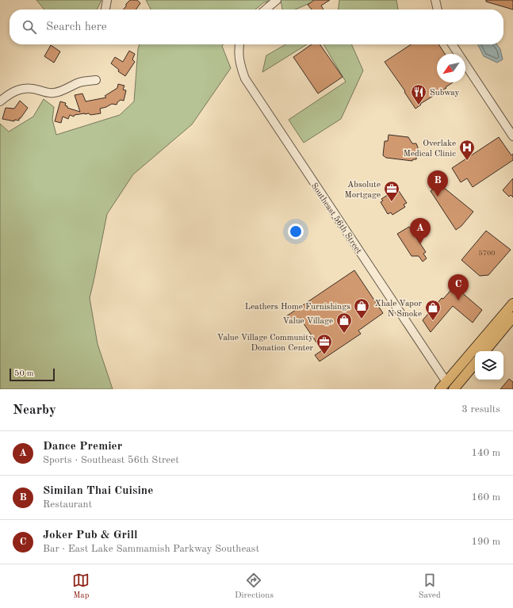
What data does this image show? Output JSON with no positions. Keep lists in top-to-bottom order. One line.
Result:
{"streets":{"street":["Southeast 56th Street"]},"places":{"restaurant":["Subway"],"hospital":["Overlake Medical Clinic"],"office":["Absolute Mortgage","Value Village Community Donation Center"],"shop":["Leathers Home Furnishings","Xhale Vapor N Smoke","Value Village"]},"house_numbers":["5700"],"scale_bar":"50 m","north":"bottom left","page":{"search":"Search here","pins":["B","A","C"],"scale":"50 m","heading":["Nearby","3 results"],"list":[{"mark":"A","name":"Dance Premier","note":"Sports · Southeast 56th Street","value":"140 m"},{"mark":"B","name":"Similan Thai Cuisine","note":"Restaurant","value":"160 m"},{"mark":"C","name":"Joker Pub & Grill","note":"Bar · East Lake Sammamish Parkway Southeast","value":"190 m"}],"nav":["Map","Directions","Saved"]}}
